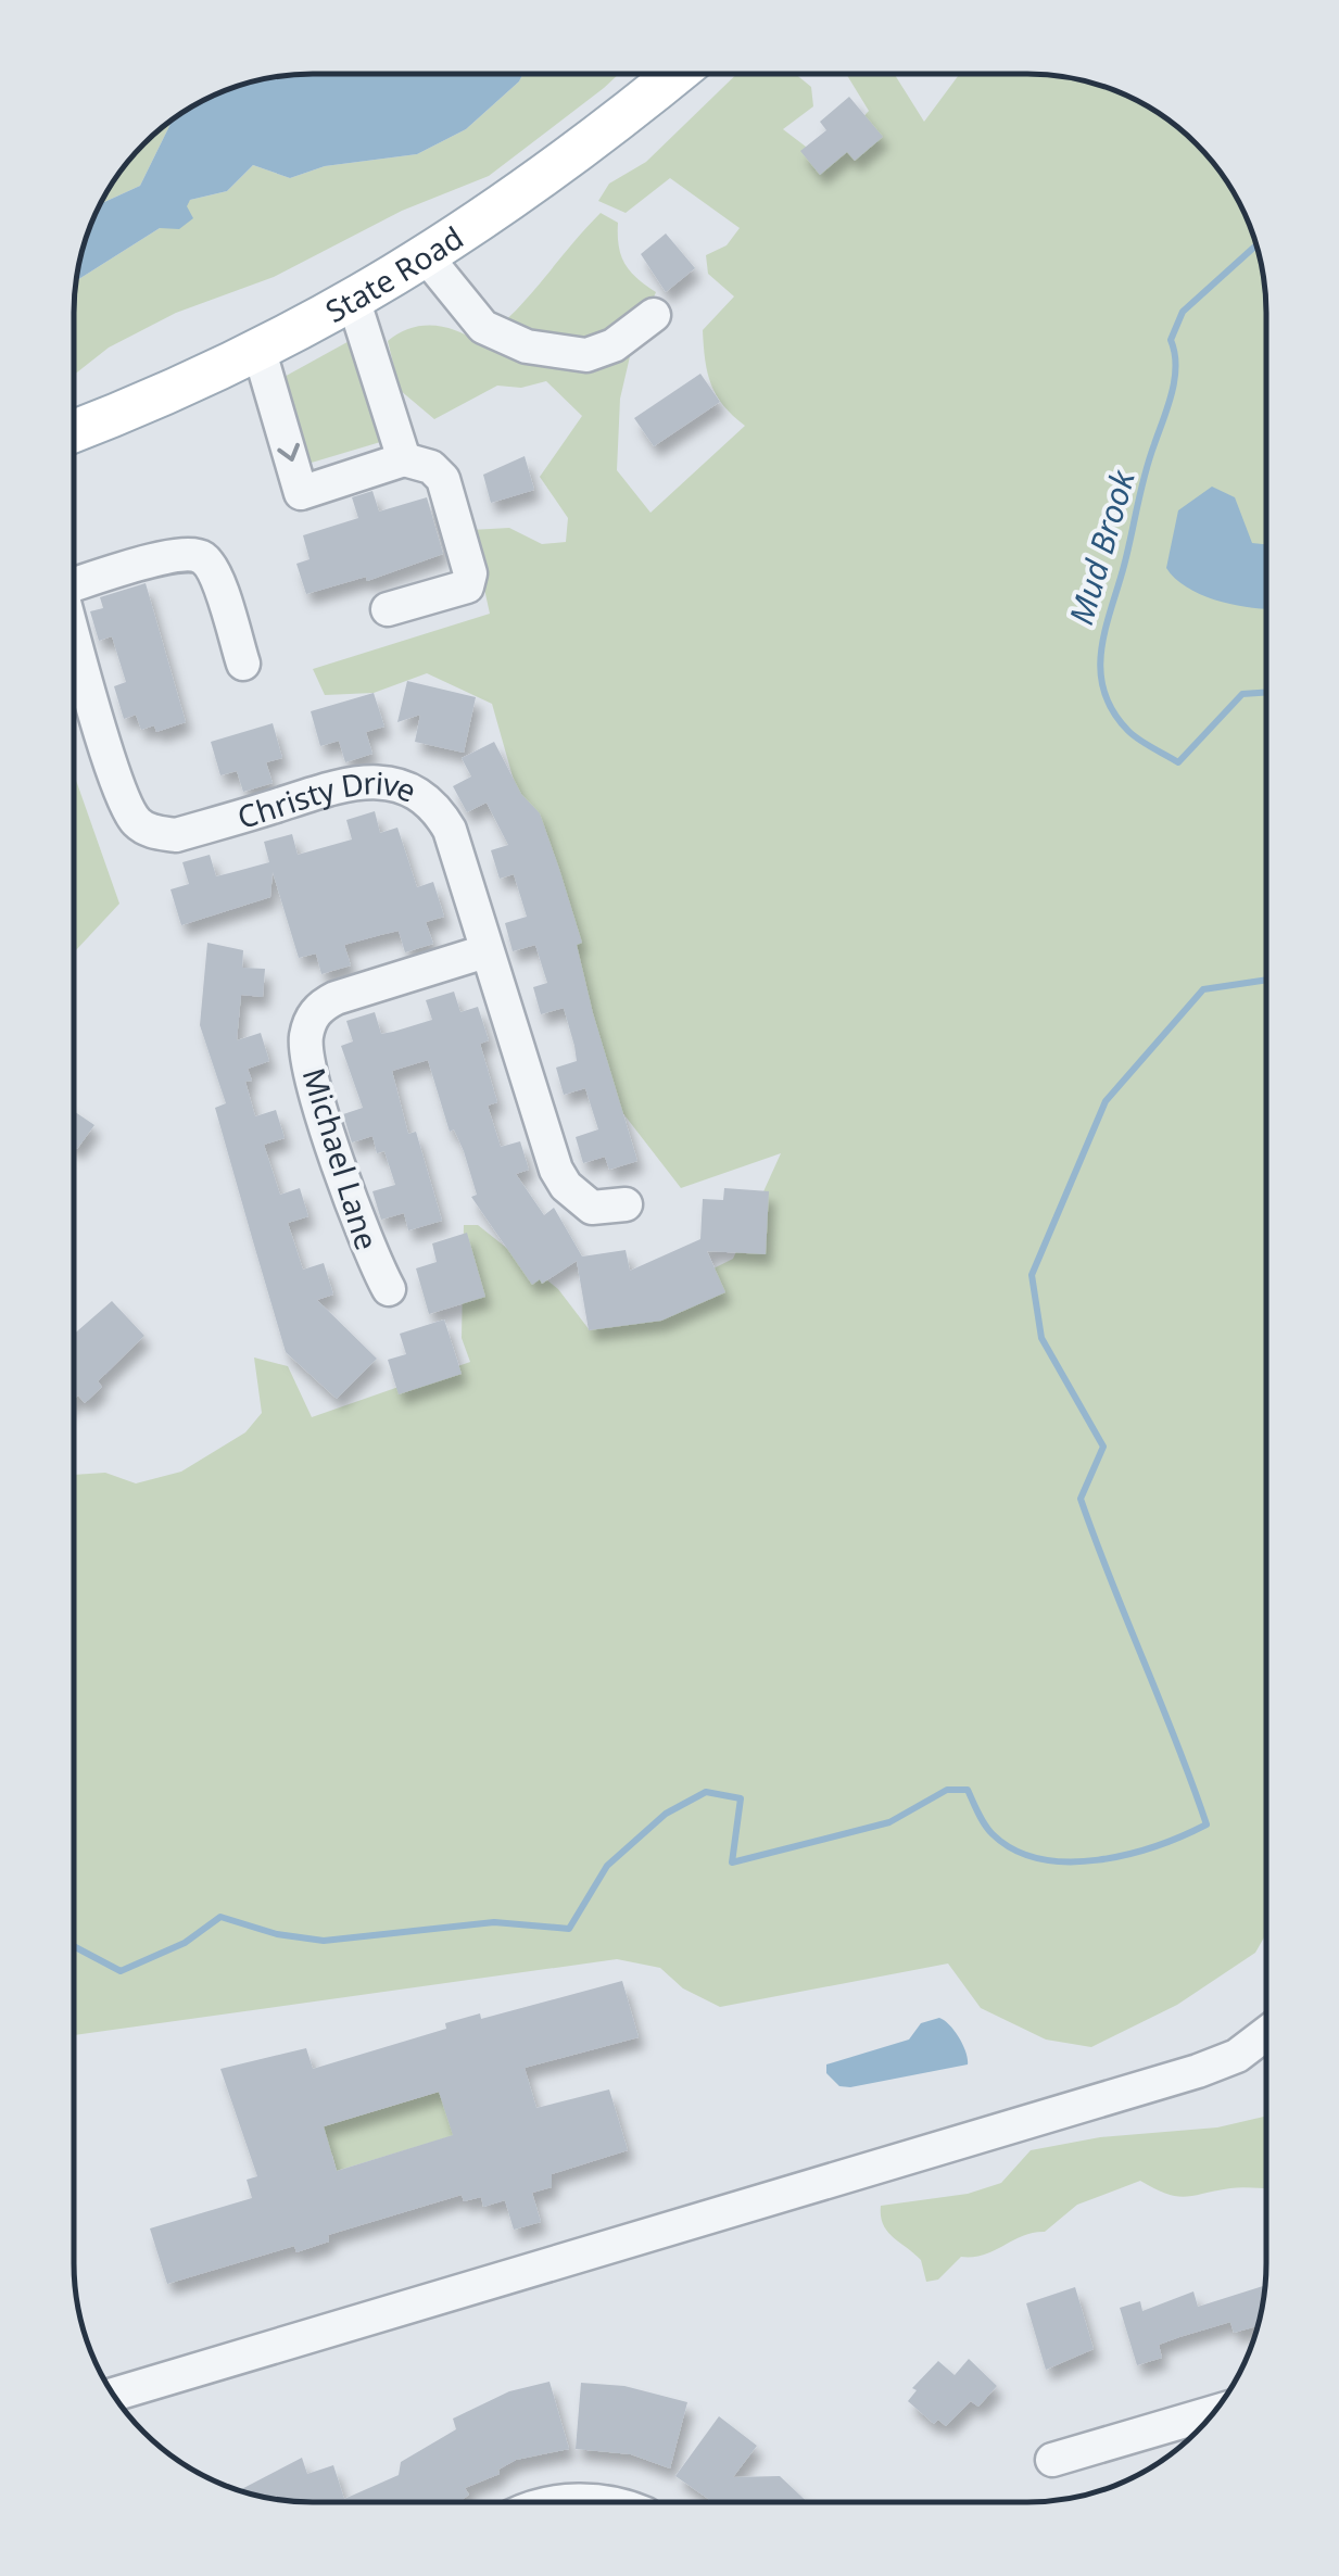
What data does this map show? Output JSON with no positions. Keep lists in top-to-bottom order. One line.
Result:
{"streets":{"main road":["State Road"],"street":["Christy Drive","Michael Lane"]},"crossings":[["Christy Drive","Michael Lane"]],"water":["Mud Brook"]}
